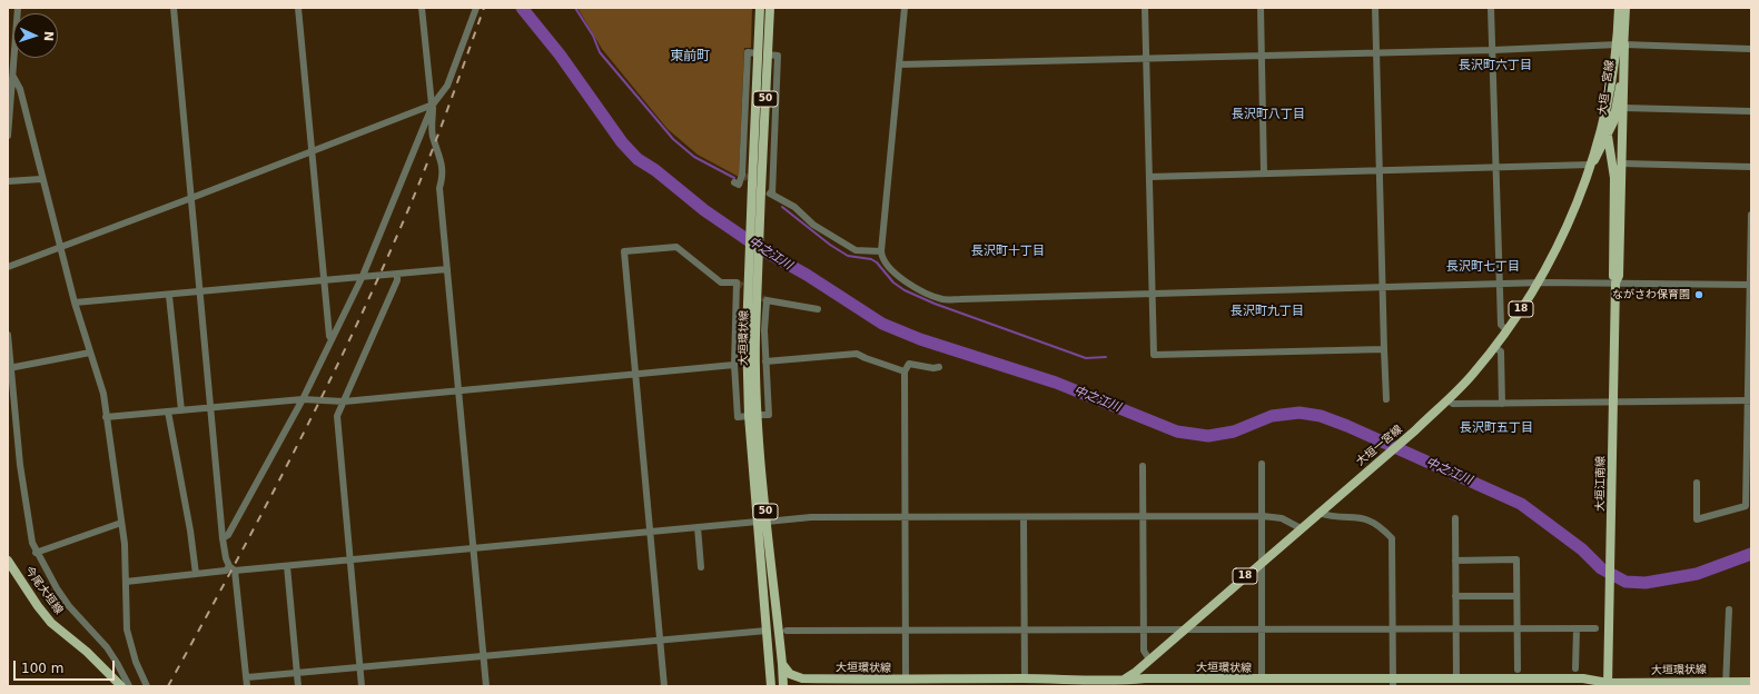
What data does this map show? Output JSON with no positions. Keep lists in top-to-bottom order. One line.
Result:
{"streets":{"main road":["大垣一宮線","50","18","大垣環状線","大垣江南線","今尾大垣線"]},"crossings":[["大垣一宮線","大垣環状線"],["大垣一宮線","大垣江南線"],["50","大垣環状線"],["大垣環状線","大垣江南線"]],"districts":["東前町","長沢町六丁目","長沢町八丁目","長沢町十丁目","長沢町七丁目","長沢町九丁目","長沢町五丁目"],"water":["中之江川"],"places":["ながさわ保育園"],"scale_bar":"100 m","north":"right"}
